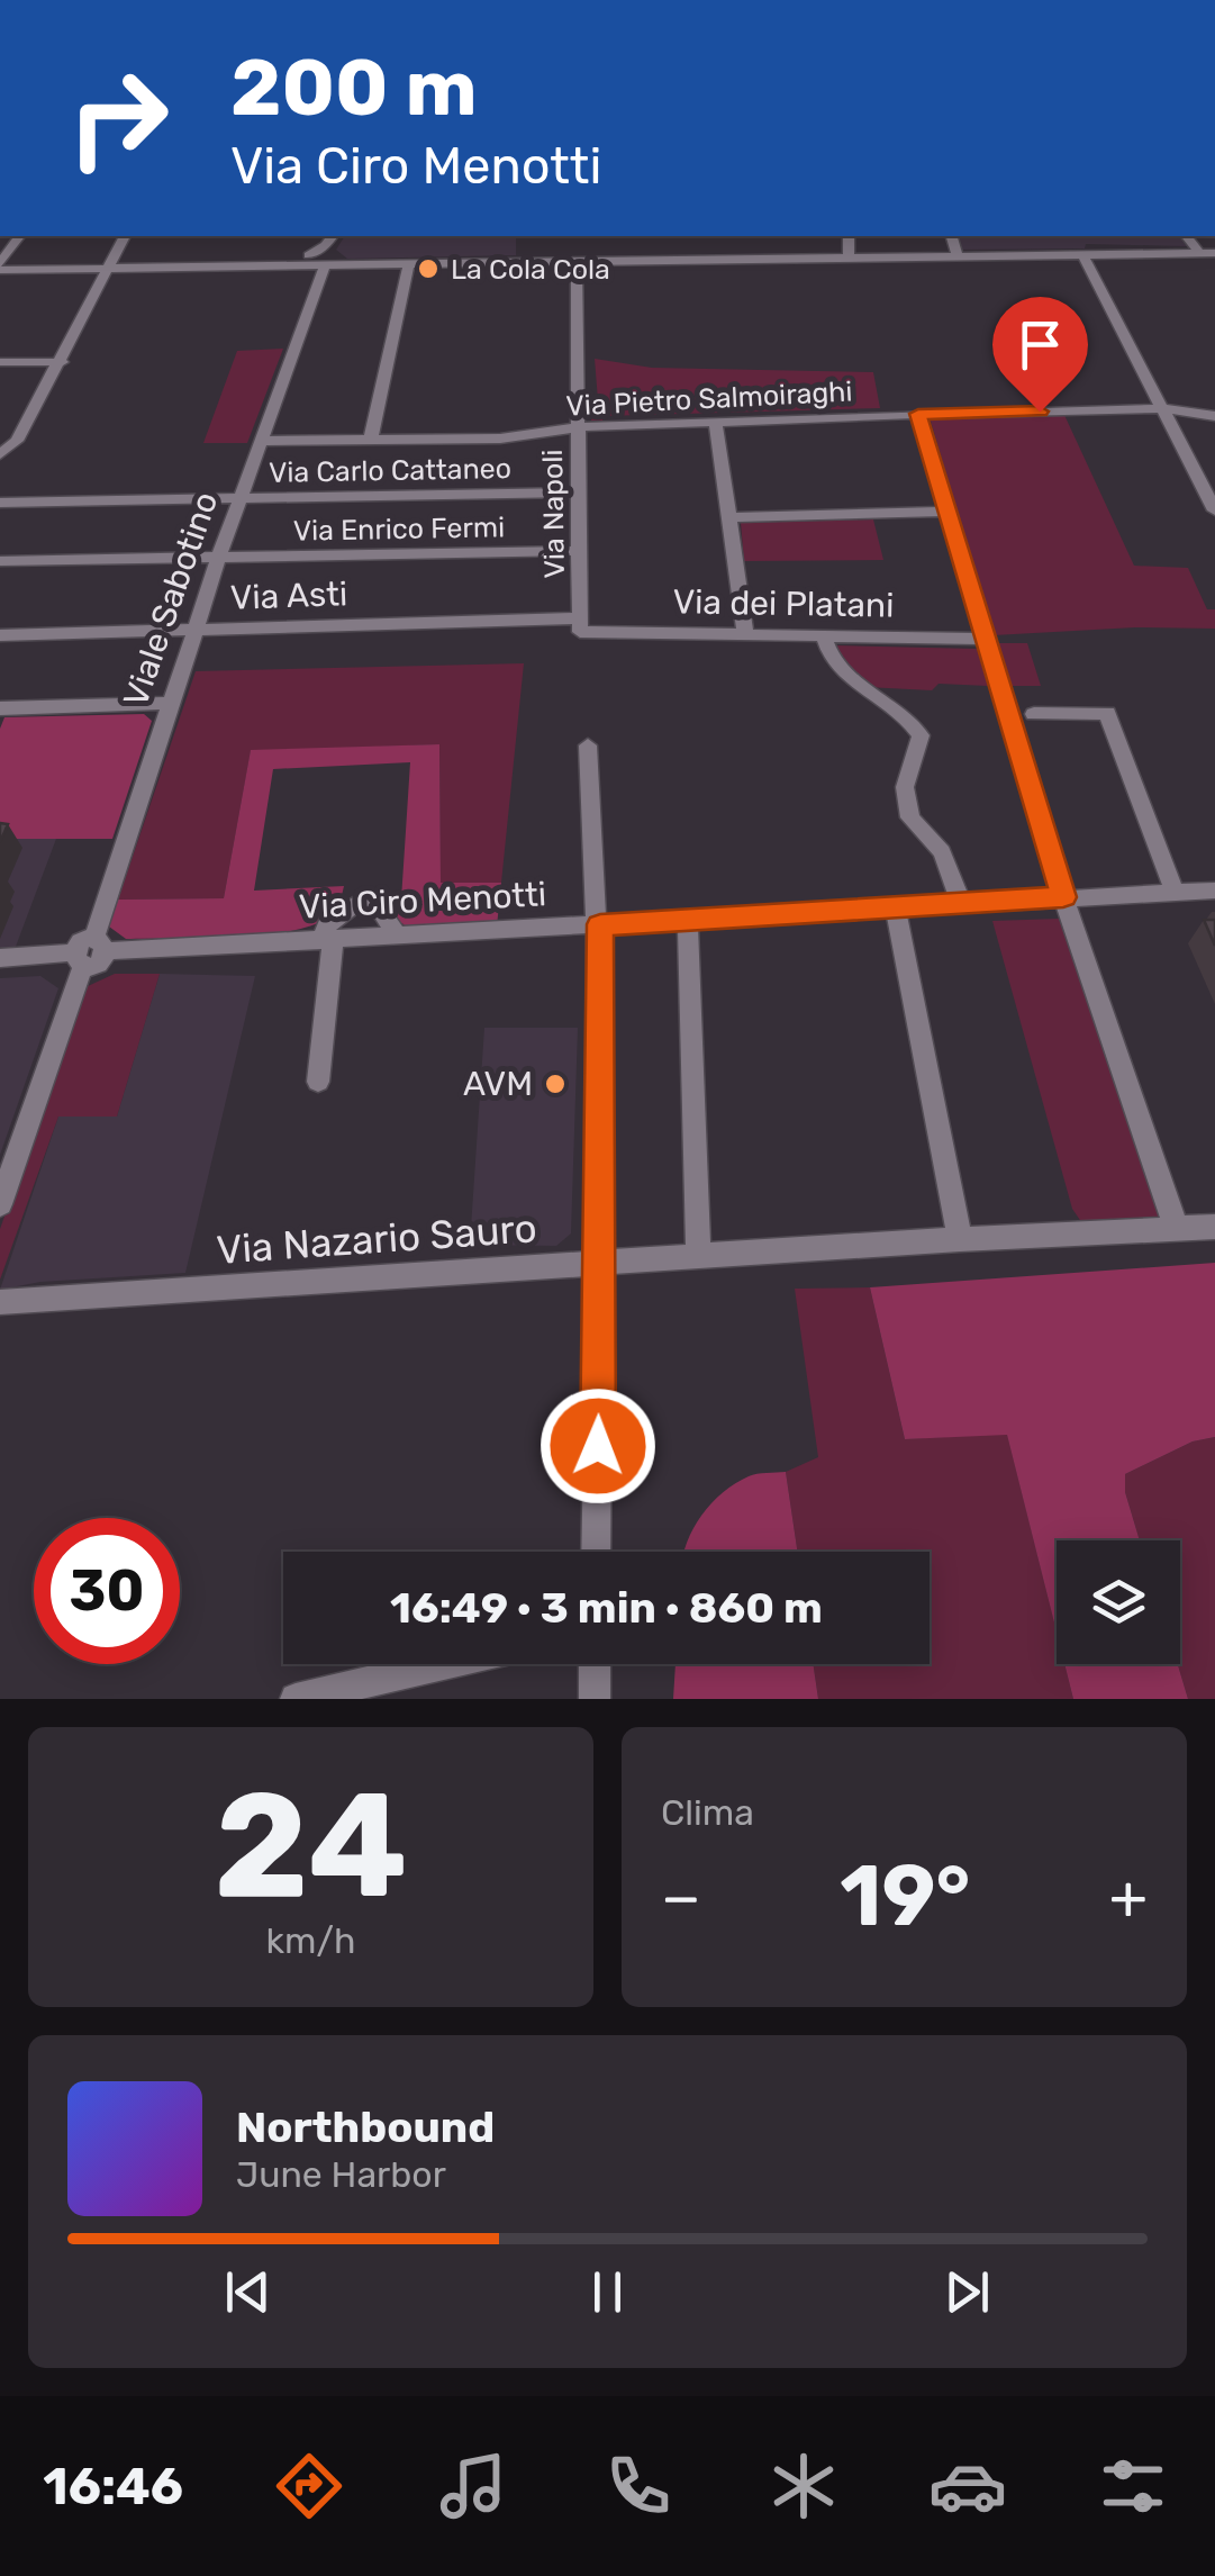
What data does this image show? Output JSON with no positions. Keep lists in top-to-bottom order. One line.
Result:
{"streets":{"street":["Via Pietro Salmoiraghi","Via Carlo Cattaneo","Via Napoli","Via Enrico Fermi","Via Asti","Viale Sabotino","Via dei Platani","Via Ciro Menotti","Via Nazario Sauro"]},"crossings":[["Via Pietro Salmoiraghi","Via Napoli"],["Via Pietro Salmoiraghi","Viale Sabotino"],["Via Carlo Cattaneo","Via Napoli"],["Via Carlo Cattaneo","Viale Sabotino"],["Via Napoli","Via Enrico Fermi"],["Via Napoli","Via Asti"],["Via Napoli","Via dei Platani"],["Via Enrico Fermi","Viale Sabotino"],["Via Asti","Viale Sabotino"],["Via Asti","Via dei Platani"],["Viale Sabotino","Via Ciro Menotti"]],"places":["La Cola Cola","AVM"],"page":{"turn":["200 m","Via Ciro Menotti"],"limit":"30","trip":"16:49 · 3 min · 860 m","tile":[["24","km/h"],"Clima"],"heat":["−","19°","+"],"song":["Northbound","June Harbor"],"tabs":"16:46"}}
